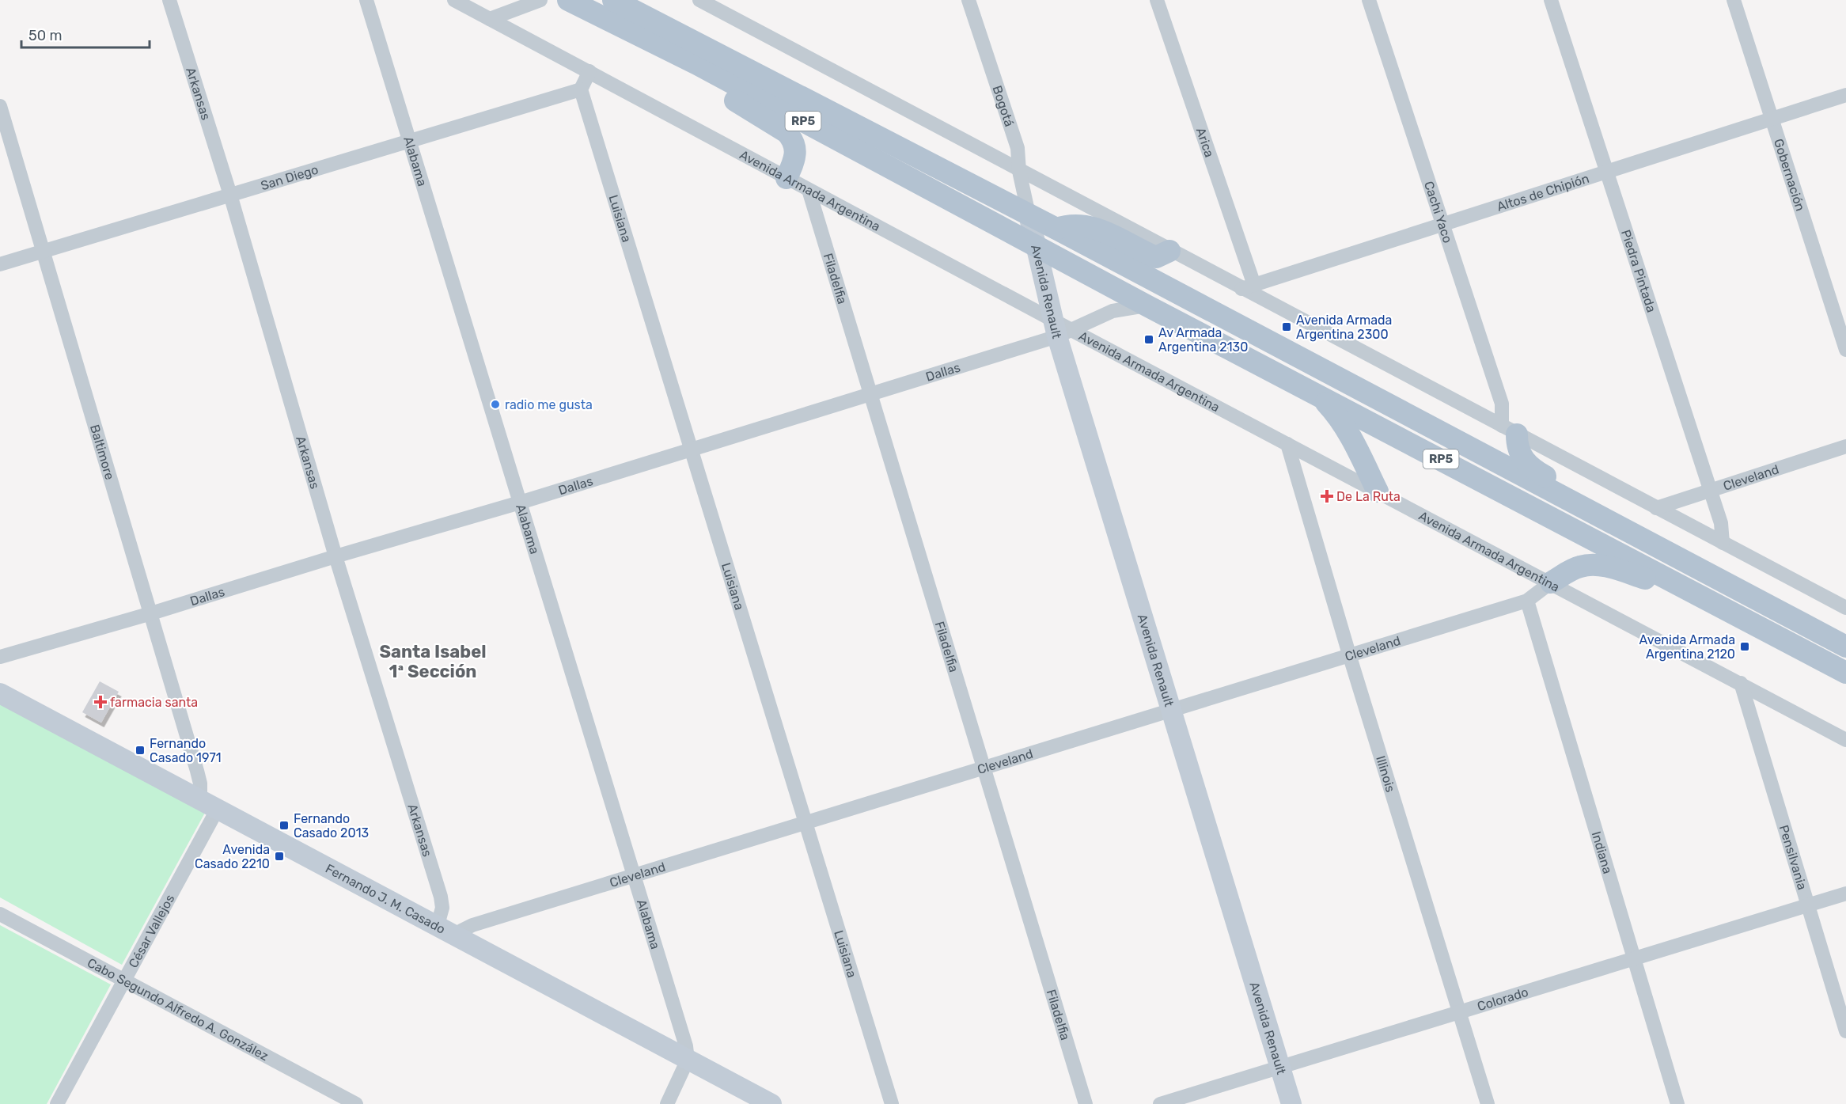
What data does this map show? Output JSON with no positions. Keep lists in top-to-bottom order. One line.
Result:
{"streets":{"main road":["RP5"],"street":["Arkansas","Bogotá","Arica","Alabama","Gobernación","San Diego","Avenida Armada Argentina","Altos de Chipión","Cachi Yaco","Luisiana","Piedra Pintada","Filadelfia","Avenida Renault","Dallas","Baltimore","Cleveland","Illinois","Indiana","Pensilvania","Fernando J. M. Casado","César Vallejos","Colorado","Cabo Segundo Alfredo A. González"]},"crossings":[["Arkansas","San Diego"],["Arkansas","Dallas"],["Arkansas","Fernando J. M. Casado"],["Bogotá","RP5"],["Bogotá","Avenida Renault"],["RP5","Avenida Renault"],["RP5","Dallas"],["Arica","Altos de Chipión"],["Alabama","San Diego"],["Alabama","Dallas"],["Alabama","Cleveland"],["Alabama","Fernando J. M. Casado"],["Gobernación","Altos de Chipión"],["San Diego","Luisiana"],["San Diego","Baltimore"],["Avenida Armada Argentina","Filadelfia"],["Avenida Armada Argentina","Avenida Renault"],["Avenida Armada Argentina","Dallas"],["Avenida Armada Argentina","Cleveland"],["Avenida Armada Argentina","Illinois"],["Avenida Armada Argentina","Pensilvania"],["Altos de Chipión","Cachi Yaco"],["Altos de Chipión","Piedra Pintada"],["Luisiana","Dallas"],["Luisiana","Cleveland"],["Piedra Pintada","Cleveland"],["Filadelfia","Dallas"],["Filadelfia","Cleveland"],["Avenida Renault","Dallas"],["Avenida Renault","Cleveland"],["Avenida Renault","Colorado"],["Dallas","Baltimore"],["Baltimore","Fernando J. M. Casado"],["Baltimore","César Vallejos"],["Cleveland","Illinois"],["Cleveland","Indiana"],["Cleveland","Fernando J. M. Casado"],["Illinois","Colorado"],["Indiana","Colorado"],["Pensilvania","Colorado"],["Fernando J. M. Casado","César Vallejos"],["César Vallejos","Cabo Segundo Alfredo A. González"]],"districts":["Santa Isabel 1ª Sección"],"places":{"transit":["Avenida Armada Argentina 2300","Av Armada Argentina 2130","Avenida Armada Argentina 2120","Fernando Casado 1971","Fernando Casado 2013","Avenida Casado 2210"],"other":["radio me gusta"],"health":["De La Ruta","farmacia santa"]},"scale_bar":"50 m"}
